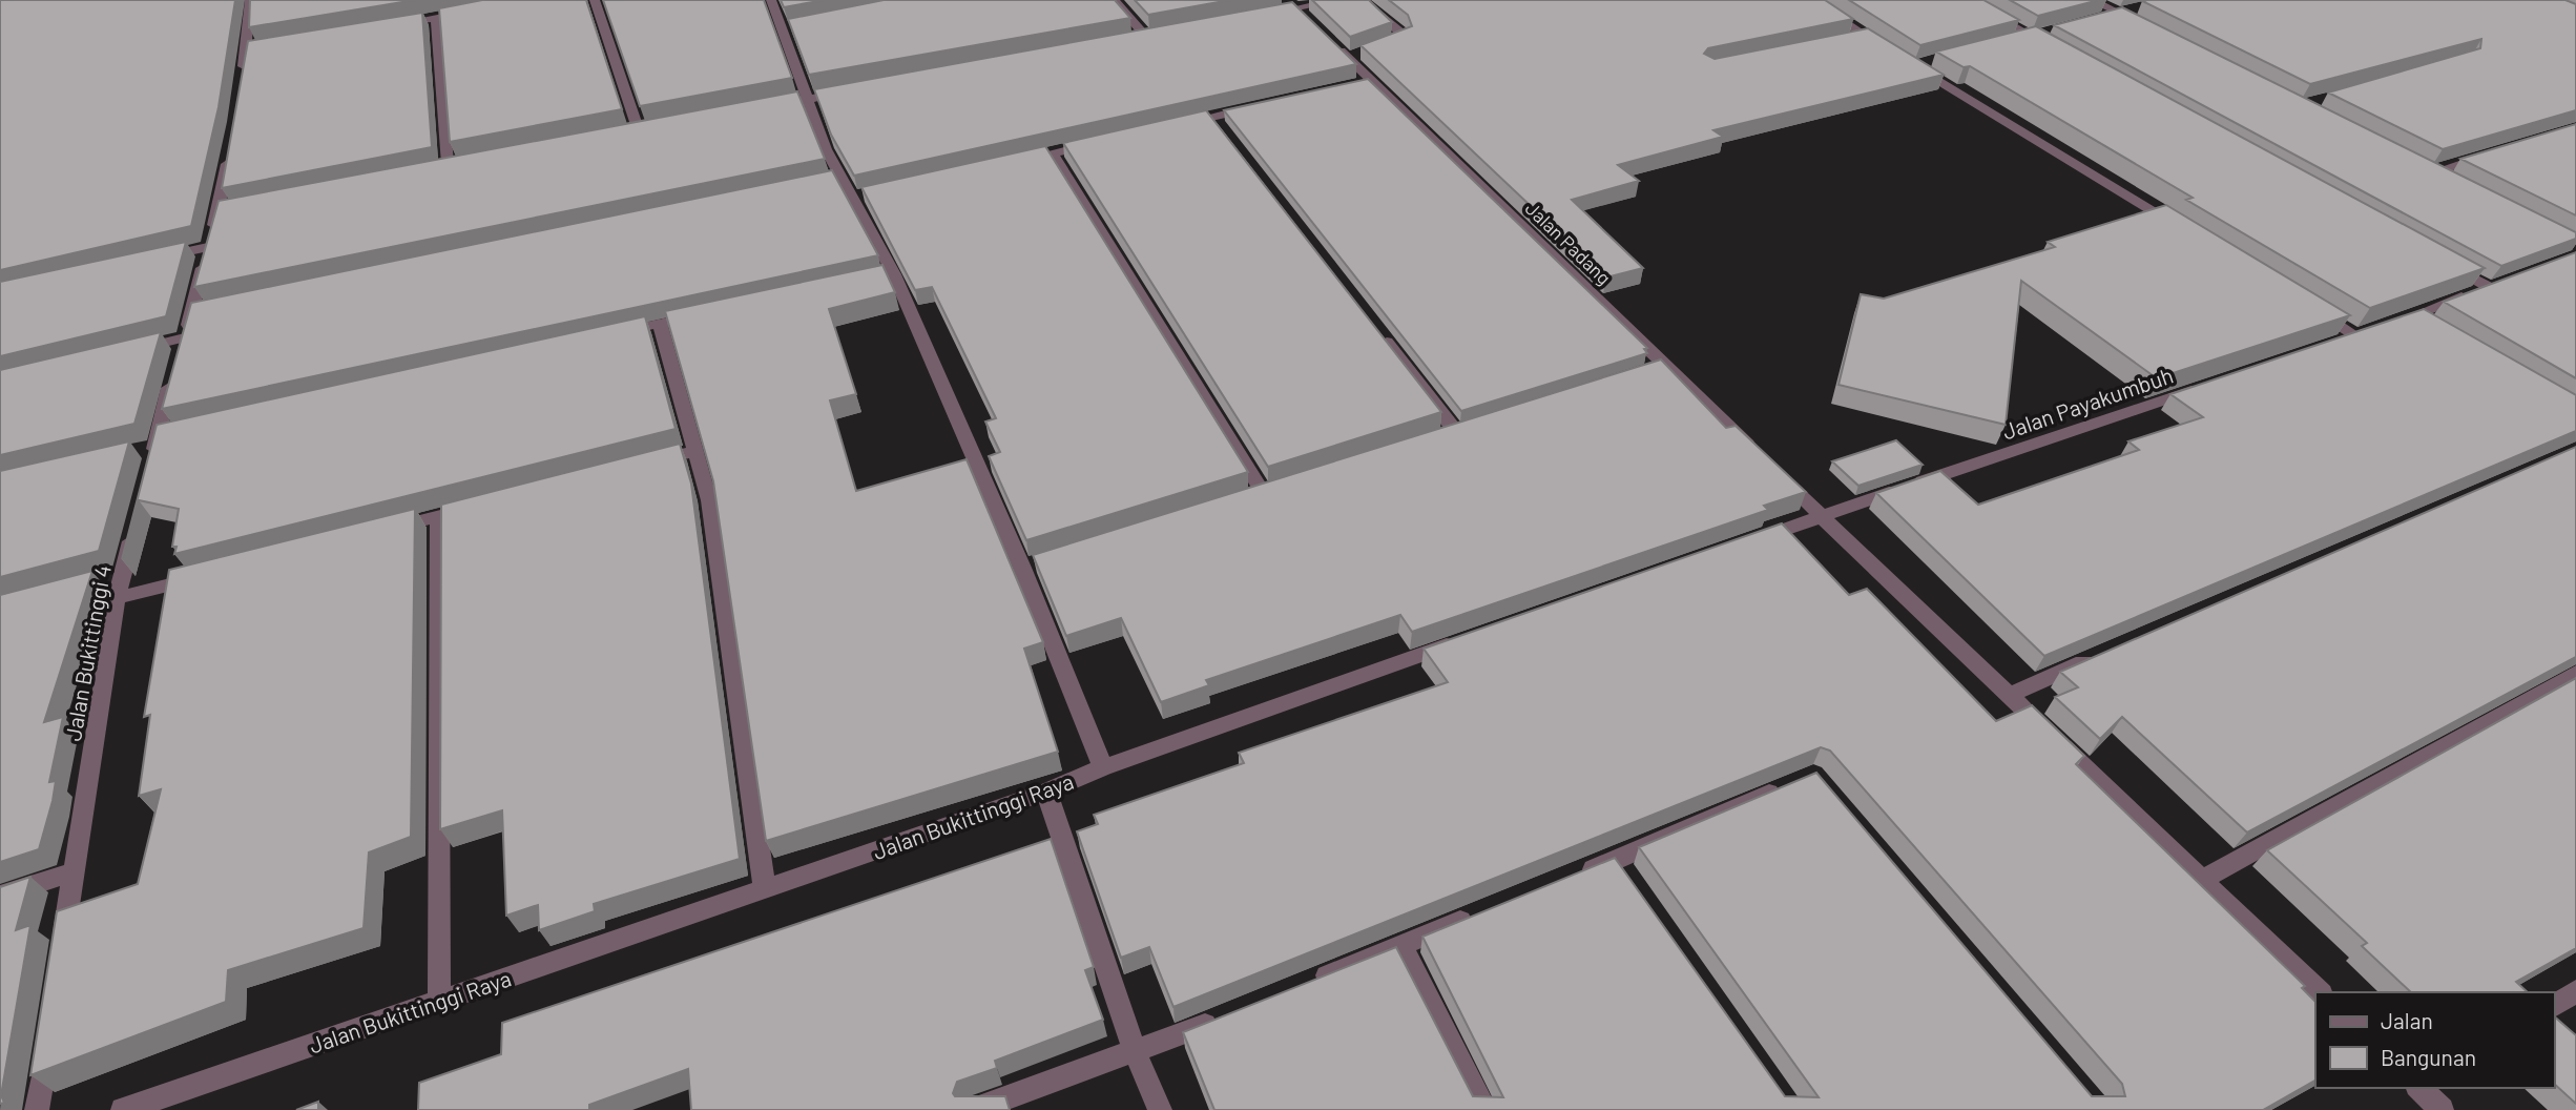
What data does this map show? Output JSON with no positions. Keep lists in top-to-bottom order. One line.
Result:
{"streets":{"street":["Jalan Padang","Jalan Payakumbuh","Jalan Bukittinggi 4","Jalan Bukittinggi Raya"]},"legend":["Jalan","Bangunan"]}
